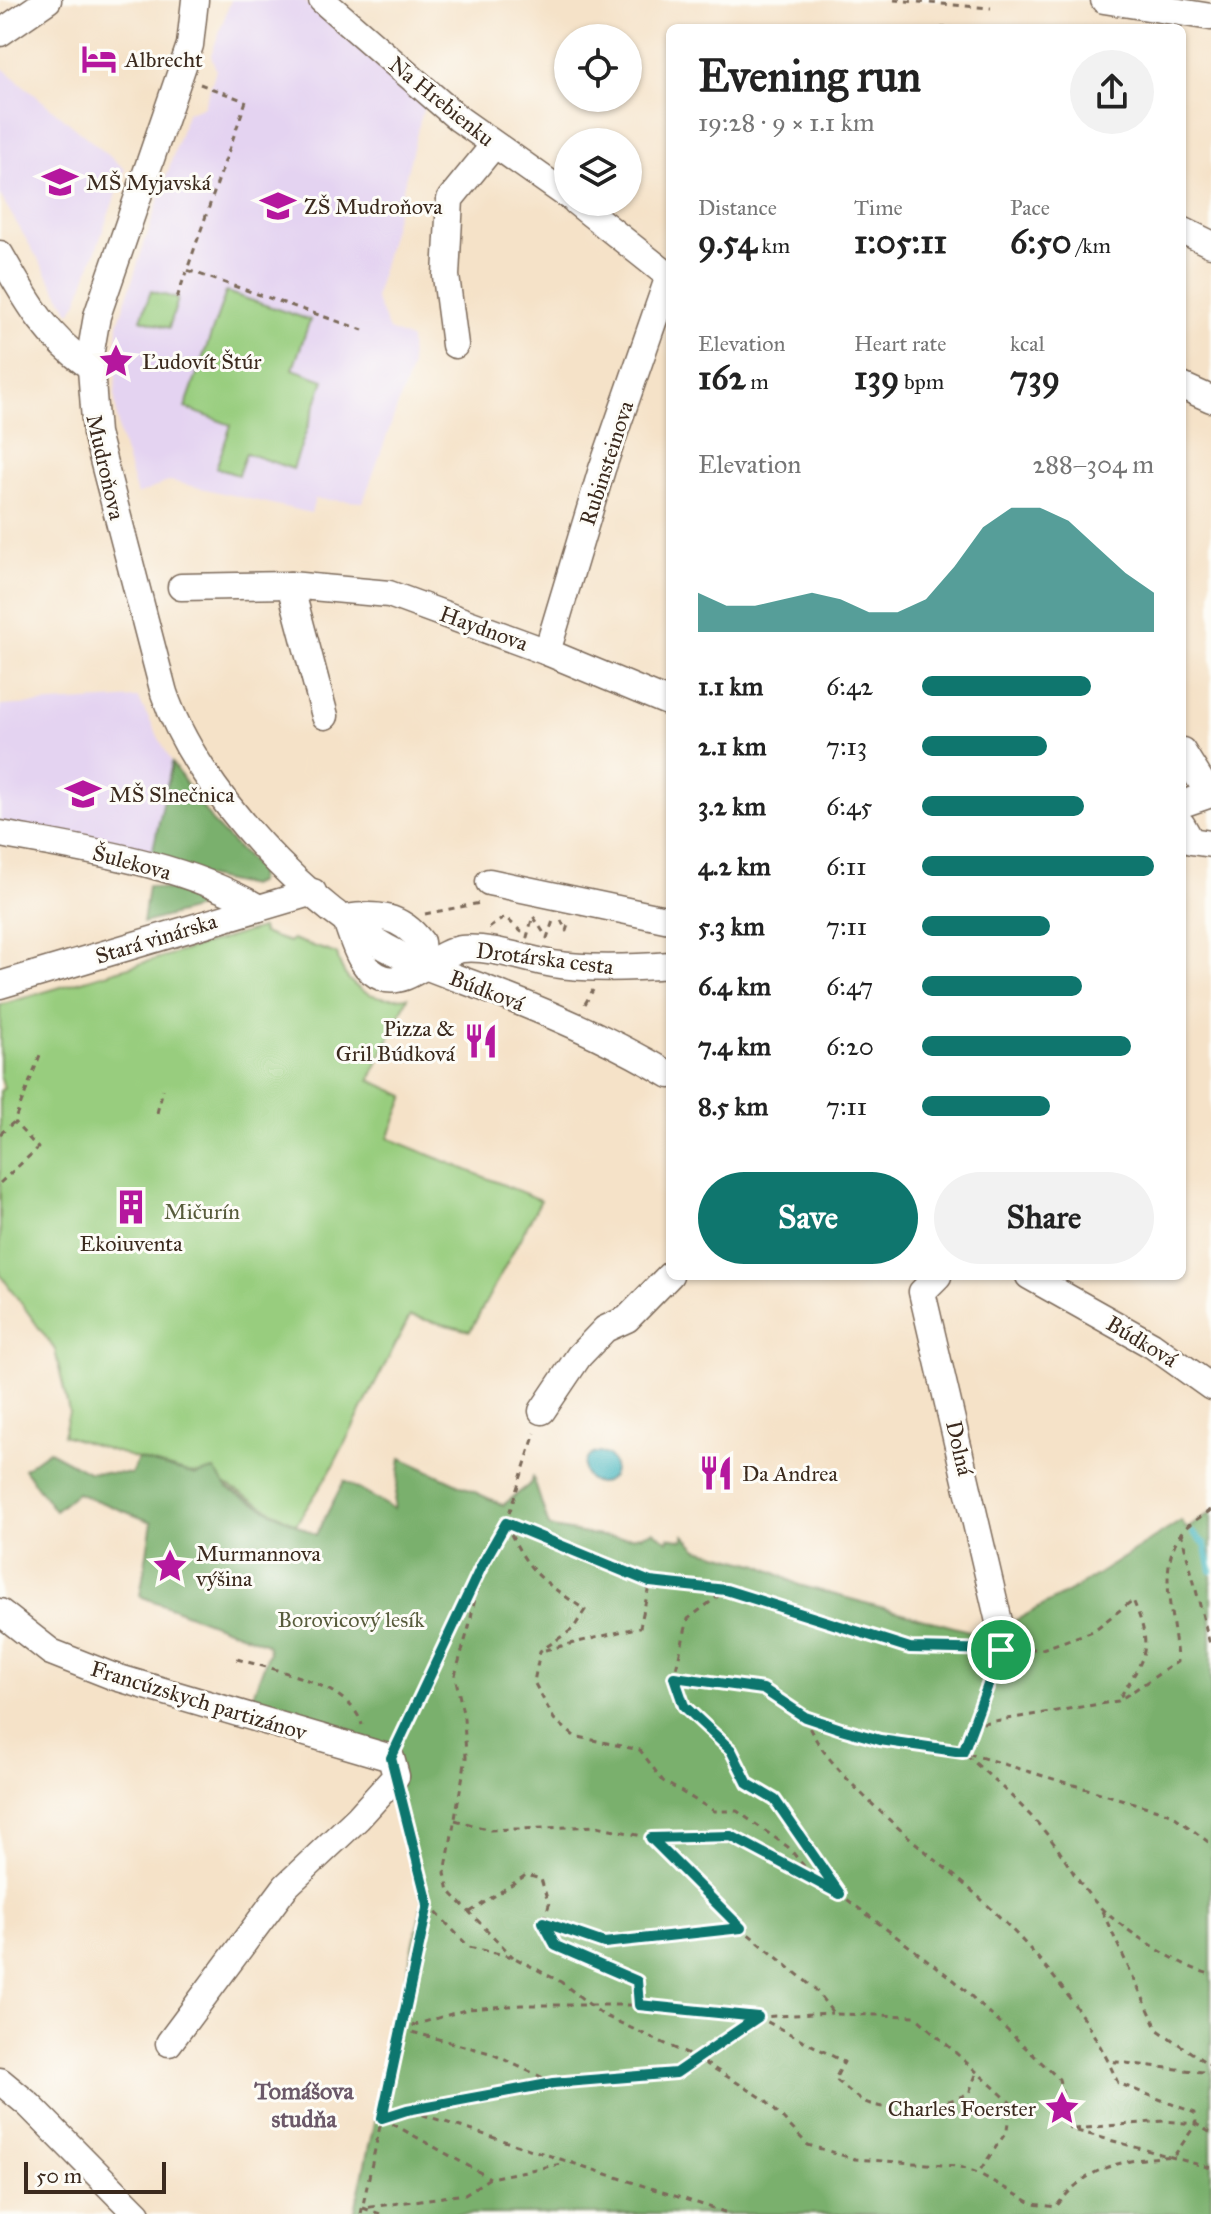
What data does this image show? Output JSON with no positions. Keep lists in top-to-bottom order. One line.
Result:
{"streets":{"street":["Na Hrebienku","Rubinsteinova","Mudroňova","Haydnova","Šulekova","Stará vinárska","Drotárska cesta","Búdková","Dolná","Francúzskych partizánov"]},"crossings":[["Rubinsteinova","Haydnova"],["Mudroňova","Stará vinárska"],["Mudroňova","Búdková"],["Šulekova","Stará vinárska"],["Stará vinárska","Búdková"],["Drotárska cesta","Búdková"]],"districts":["Tomášova studňa"],"parks":["Mičurín","Borovicový lesík"],"places":{"hotel":["Albrecht"],"school or university":["MŠ Myjavská","ZŠ Mudroňova","MŠ Slnečnica"],"place":["Ľudovít Štúr","Murmannova výšina","Charles Foerster"],"restaurant":["Pizza & Gril Búdková","Da Andrea"],"building":["Ekoiuventa"]},"scale_bar":"50 m","page":{"heading":["Evening run","19:28 · 9 × 1.1 km"],"stats":[["Distance","9.54 km"],["Time","1:05:11"],["Pace","6:50 /km"],["Elevation","162 m"],["Heart rate","139 bpm"],["kcal","739"]],"chart":["Elevation","288–304 m"],"list":[{"name":"1.1 km","note":"6:42"},{"name":"2.1 km","note":"7:13"},{"name":"3.2 km","note":"6:45"},{"name":"4.2 km","note":"6:11"},{"name":"5.3 km","note":"7:11"},{"name":"6.4 km","note":"6:47"},{"name":"7.4 km","note":"6:20"},{"name":"8.5 km","note":"7:11"}],"buttons":["Save","Share"],"scale":"50 m"}}
